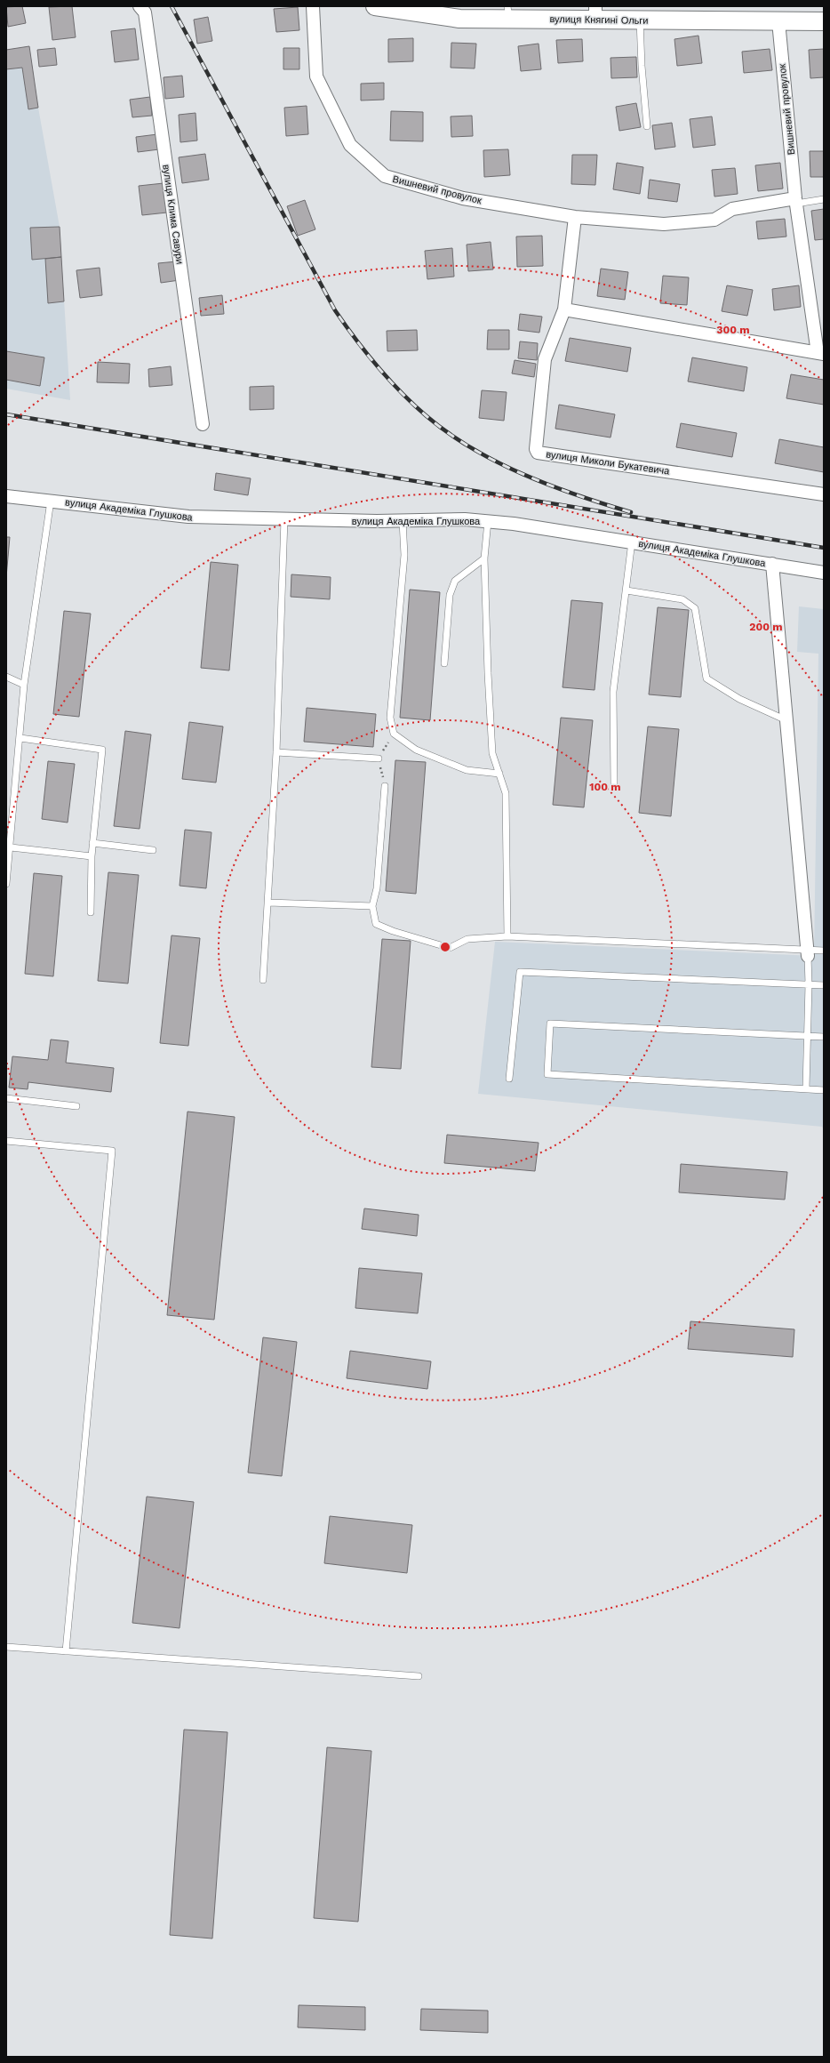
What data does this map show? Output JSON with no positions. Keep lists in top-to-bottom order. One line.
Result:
{"streets":{"street":["вулиця Княгині Ольги","Вишневий провулок","вулиця Клима Савури","вулиця Миколи Букатевича","вулиця Академіка Глушкова"]},"crossings":[["вулиця Княгині Ольги","Вишневий провулок"],["Вишневий провулок","вулиця Миколи Букатевича"]],"rings":["300 m","200 m","100 m"]}
